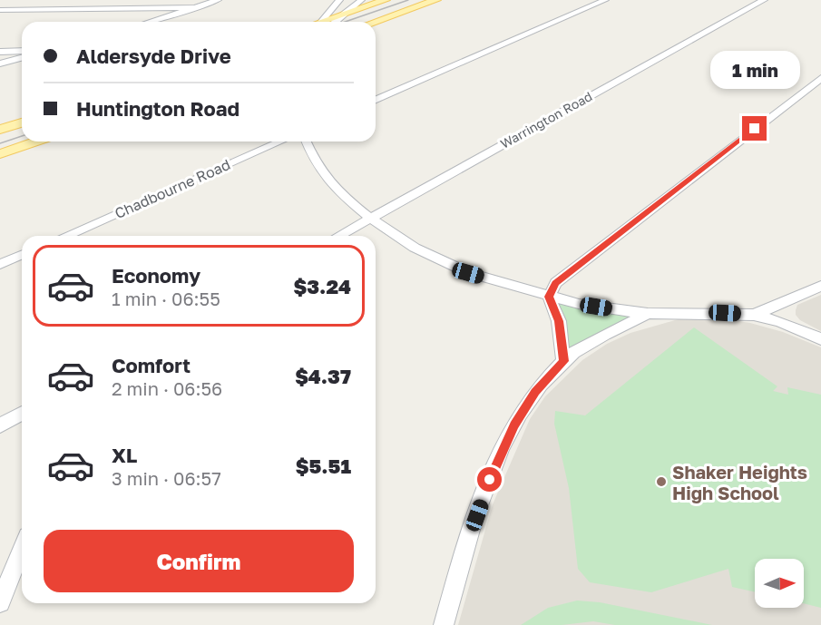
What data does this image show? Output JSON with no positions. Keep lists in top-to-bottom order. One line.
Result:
{"streets":{"street":["Warrington Road","Chadbourne Road"]},"places":["Shaker Heights High School"],"north":"right","page":{"banner":["Aldersyde Drive","Huntington Road"],"bubble":"1 min","list":[{"name":"Economy","note":"1 min · 06:55","value":"$3.24"},{"name":"Comfort","note":"2 min · 06:56","value":"$4.37"},{"name":"XL","note":"3 min · 06:57","value":"$5.51"}],"buttons":"Confirm"}}
